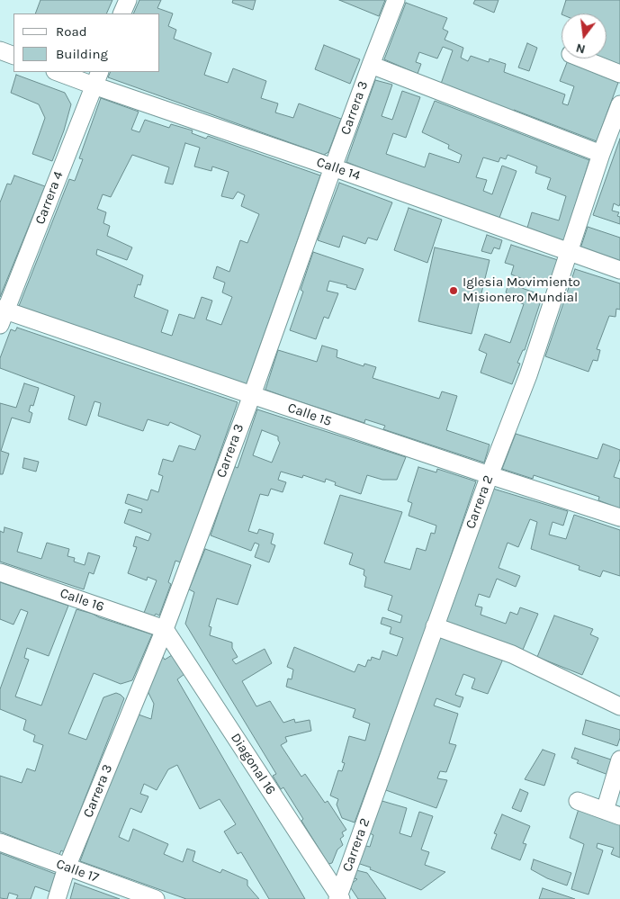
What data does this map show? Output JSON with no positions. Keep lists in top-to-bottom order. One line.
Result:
{"streets":{"street":["Carrera 3","Calle 14","Carrera 4","Calle 15","Carrera 2","Calle 16","Diagonal 16","Calle 17"]},"crossings":[["Carrera 3","Calle 14"],["Carrera 3","Calle 15"],["Carrera 3","Calle 16"],["Carrera 3","Diagonal 16"],["Carrera 3","Calle 17"],["Calle 14","Carrera 4"],["Calle 14","Carrera 2"],["Carrera 4","Calle 15"],["Calle 15","Carrera 2"],["Carrera 2","Diagonal 16"],["Calle 16","Diagonal 16"]],"places":["Iglesia Movimiento Misionero Mundial"],"legend":["Road","Building"],"north":"bottom"}
